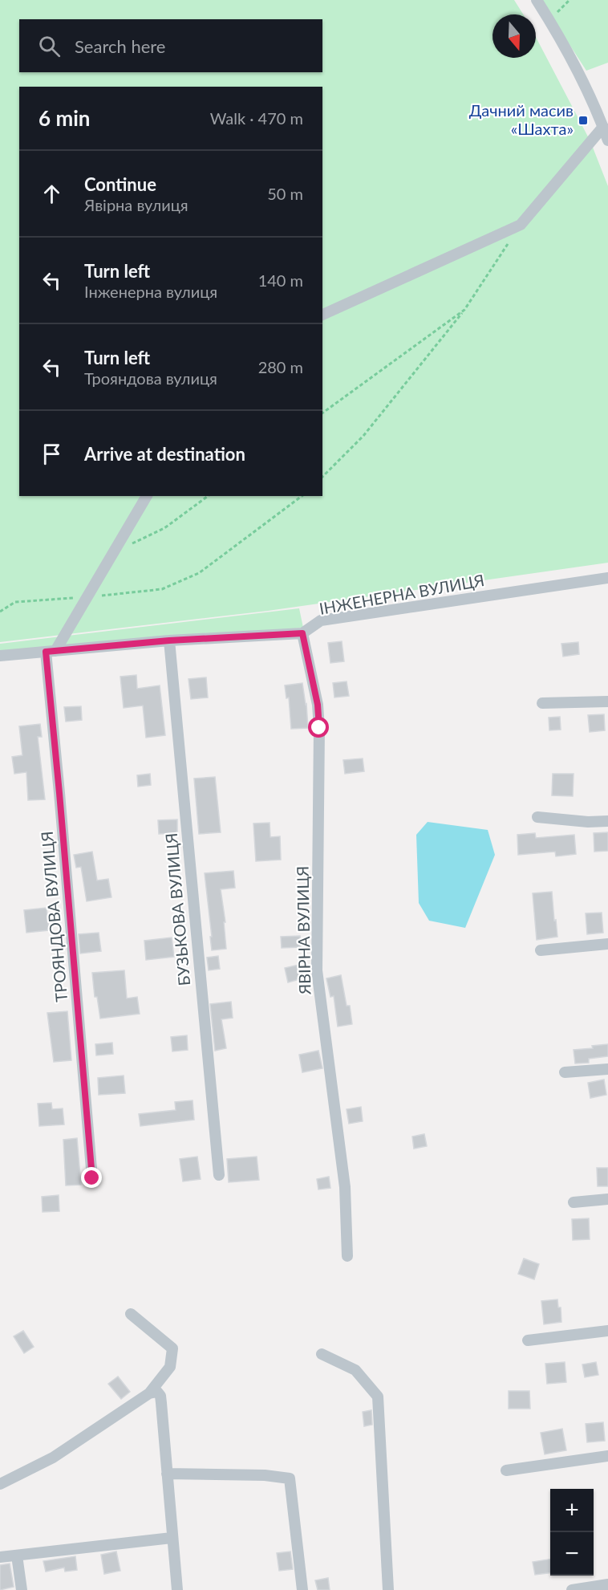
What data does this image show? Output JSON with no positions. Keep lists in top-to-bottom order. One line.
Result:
{"streets":{"street":["ІНЖЕНЕРНА ВУЛИЦЯ","БУЗЬКОВА ВУЛИЦЯ","ТРОЯНДОВА ВУЛИЦЯ","ЯВІРНА ВУЛИЦЯ"]},"crossings":[["ІНЖЕНЕРНА ВУЛИЦЯ","ЯВІРНА ВУЛИЦЯ"]],"places":{"transit":["Дачний масив «Шахта»"]},"north":"bottom","page":{"search":"Search here","heading":["6 min","Walk · 470 m"],"list":[["Continue","Явірна вулиця","50 m"],["Turn left","Інженерна вулиця","140 m"],["Turn left","Трояндова вулиця","280 m"],"Arrive at destination"],"map_buttons":["+","−"]}}
